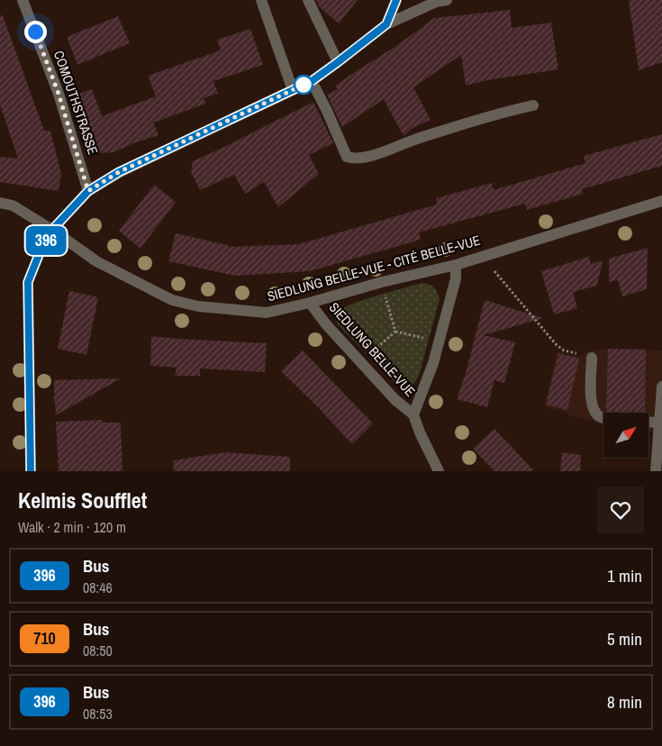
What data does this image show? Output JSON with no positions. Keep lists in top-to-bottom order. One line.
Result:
{"streets":{"street":["COMOUTHSTRASSE","SIEDLUNG BELLE-VUE - CITÉ BELLE-VUE","SIEDLUNG BELLE-VUE"]},"crossings":[["SIEDLUNG BELLE-VUE - CITÉ BELLE-VUE","SIEDLUNG BELLE-VUE"]],"lines":["bus line 396"],"north":"top right","page":{"on_map":"396","heading":["Kelmis Soufflet","Walk · 2 min · 120 m"],"list":[{"mark":"396","name":"Bus","note":"08:46","value":"1 min"},{"mark":"710","name":"Bus","note":"08:50","value":"5 min"},{"mark":"396","name":"Bus","note":"08:53","value":"8 min"}]}}
